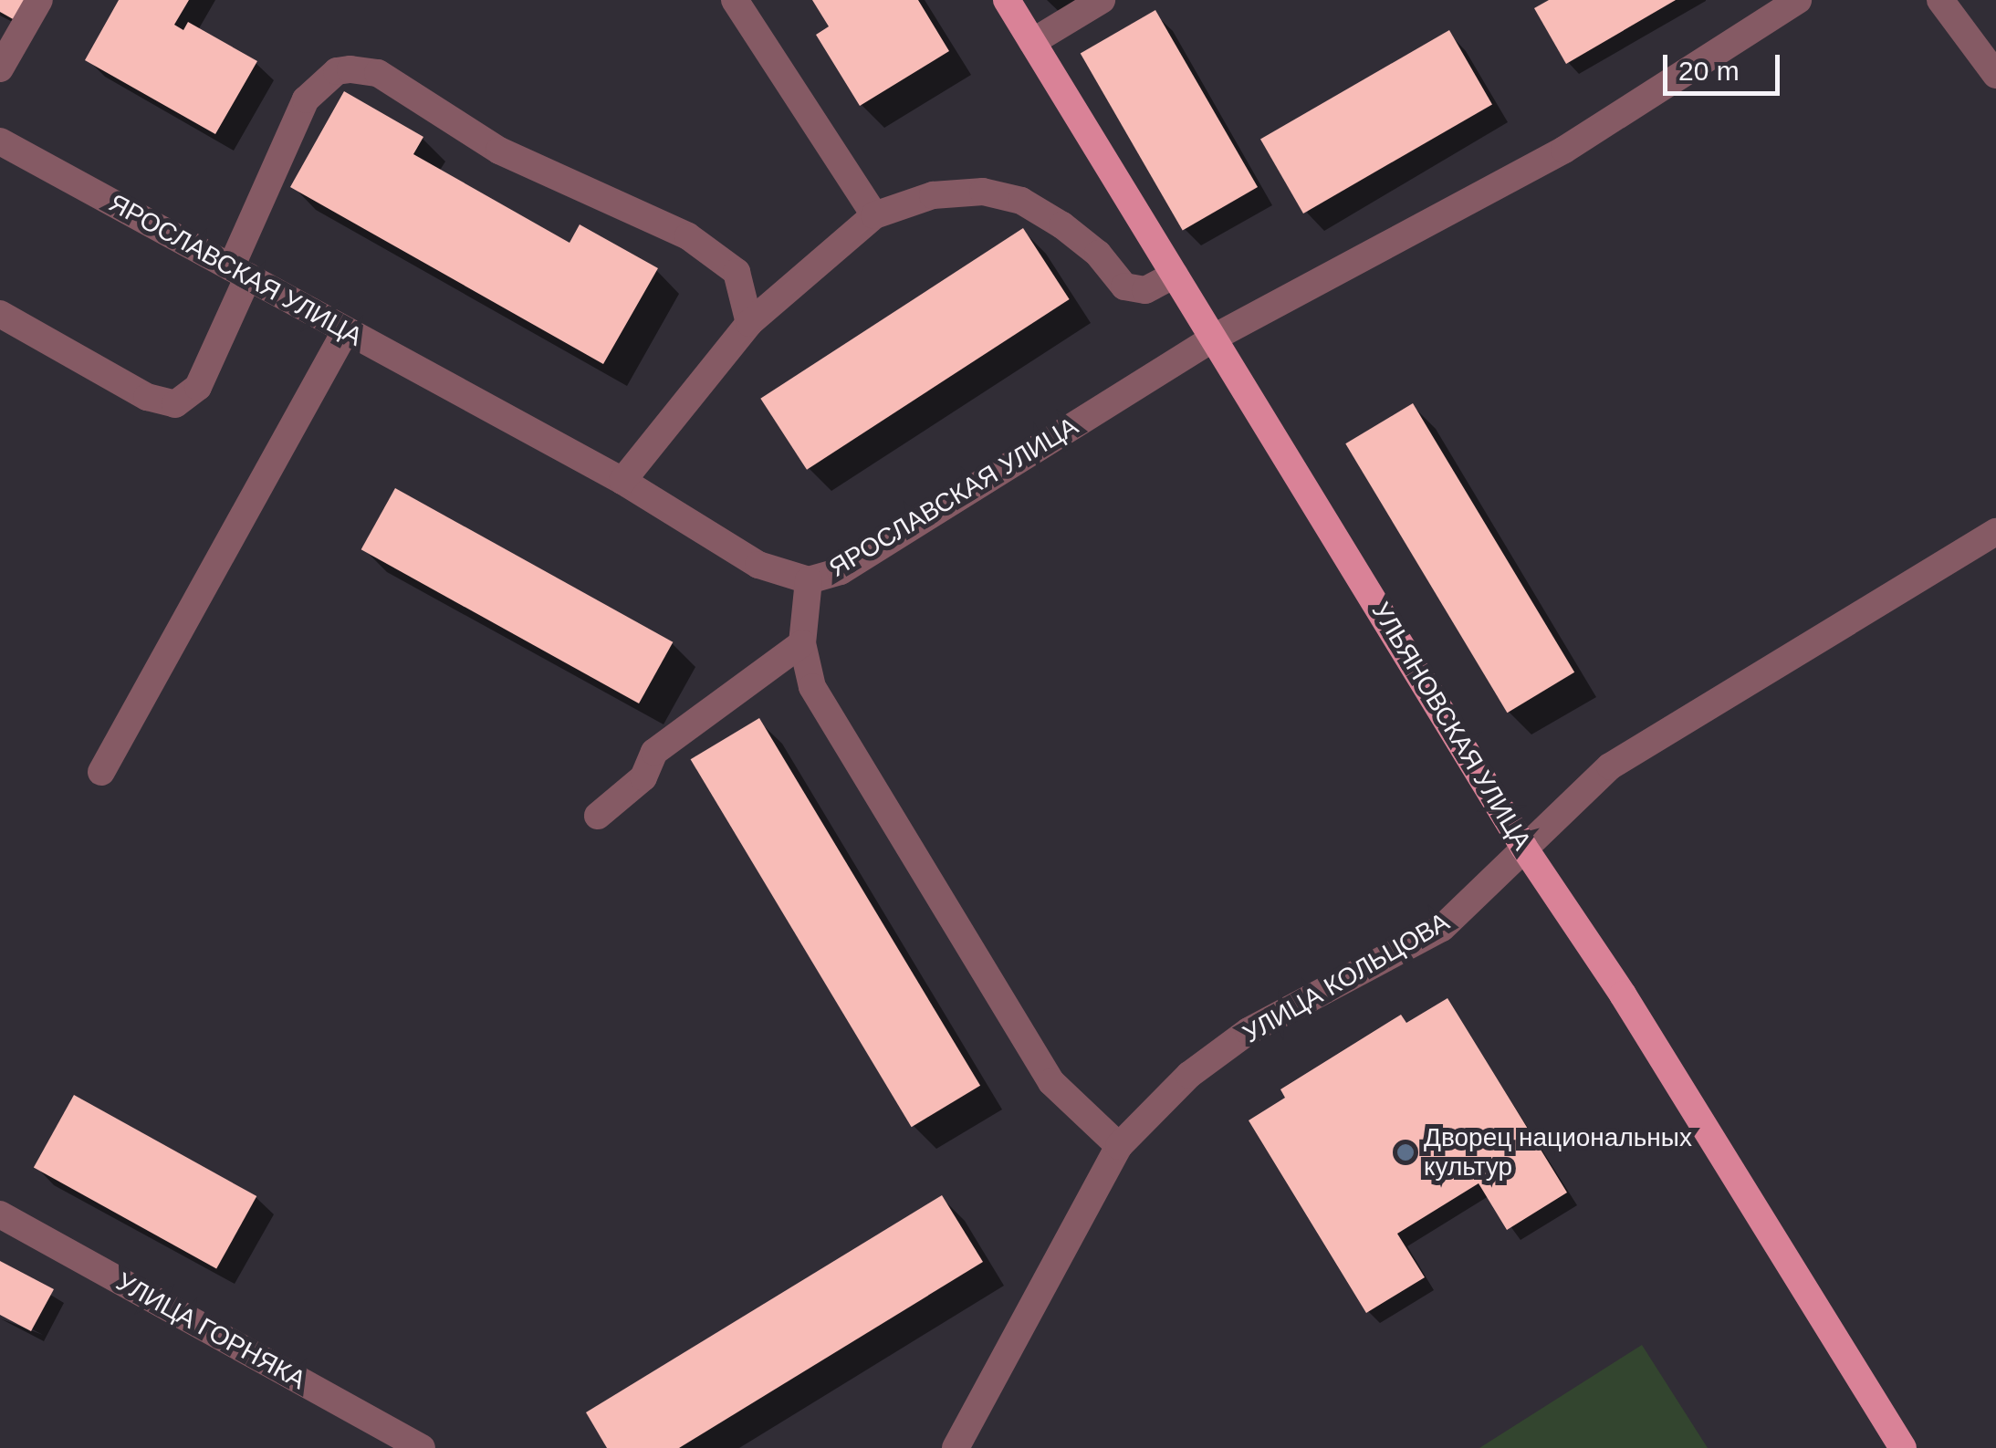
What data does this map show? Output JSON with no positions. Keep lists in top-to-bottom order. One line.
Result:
{"streets":{"main road":["УЛЬЯНОВСКАЯ УЛИЦА"],"street":["ЯРОСЛАВСКАЯ УЛИЦА","УЛИЦА КОЛЬЦОВА","УЛИЦА ГОРНЯКА"]},"crossings":[["ЯРОСЛАВСКАЯ УЛИЦА","УЛЬЯНОВСКАЯ УЛИЦА"],["УЛЬЯНОВСКАЯ УЛИЦА","УЛИЦА КОЛЬЦОВА"]],"places":["Дворец национальных культур"],"scale_bar":"20 m"}
